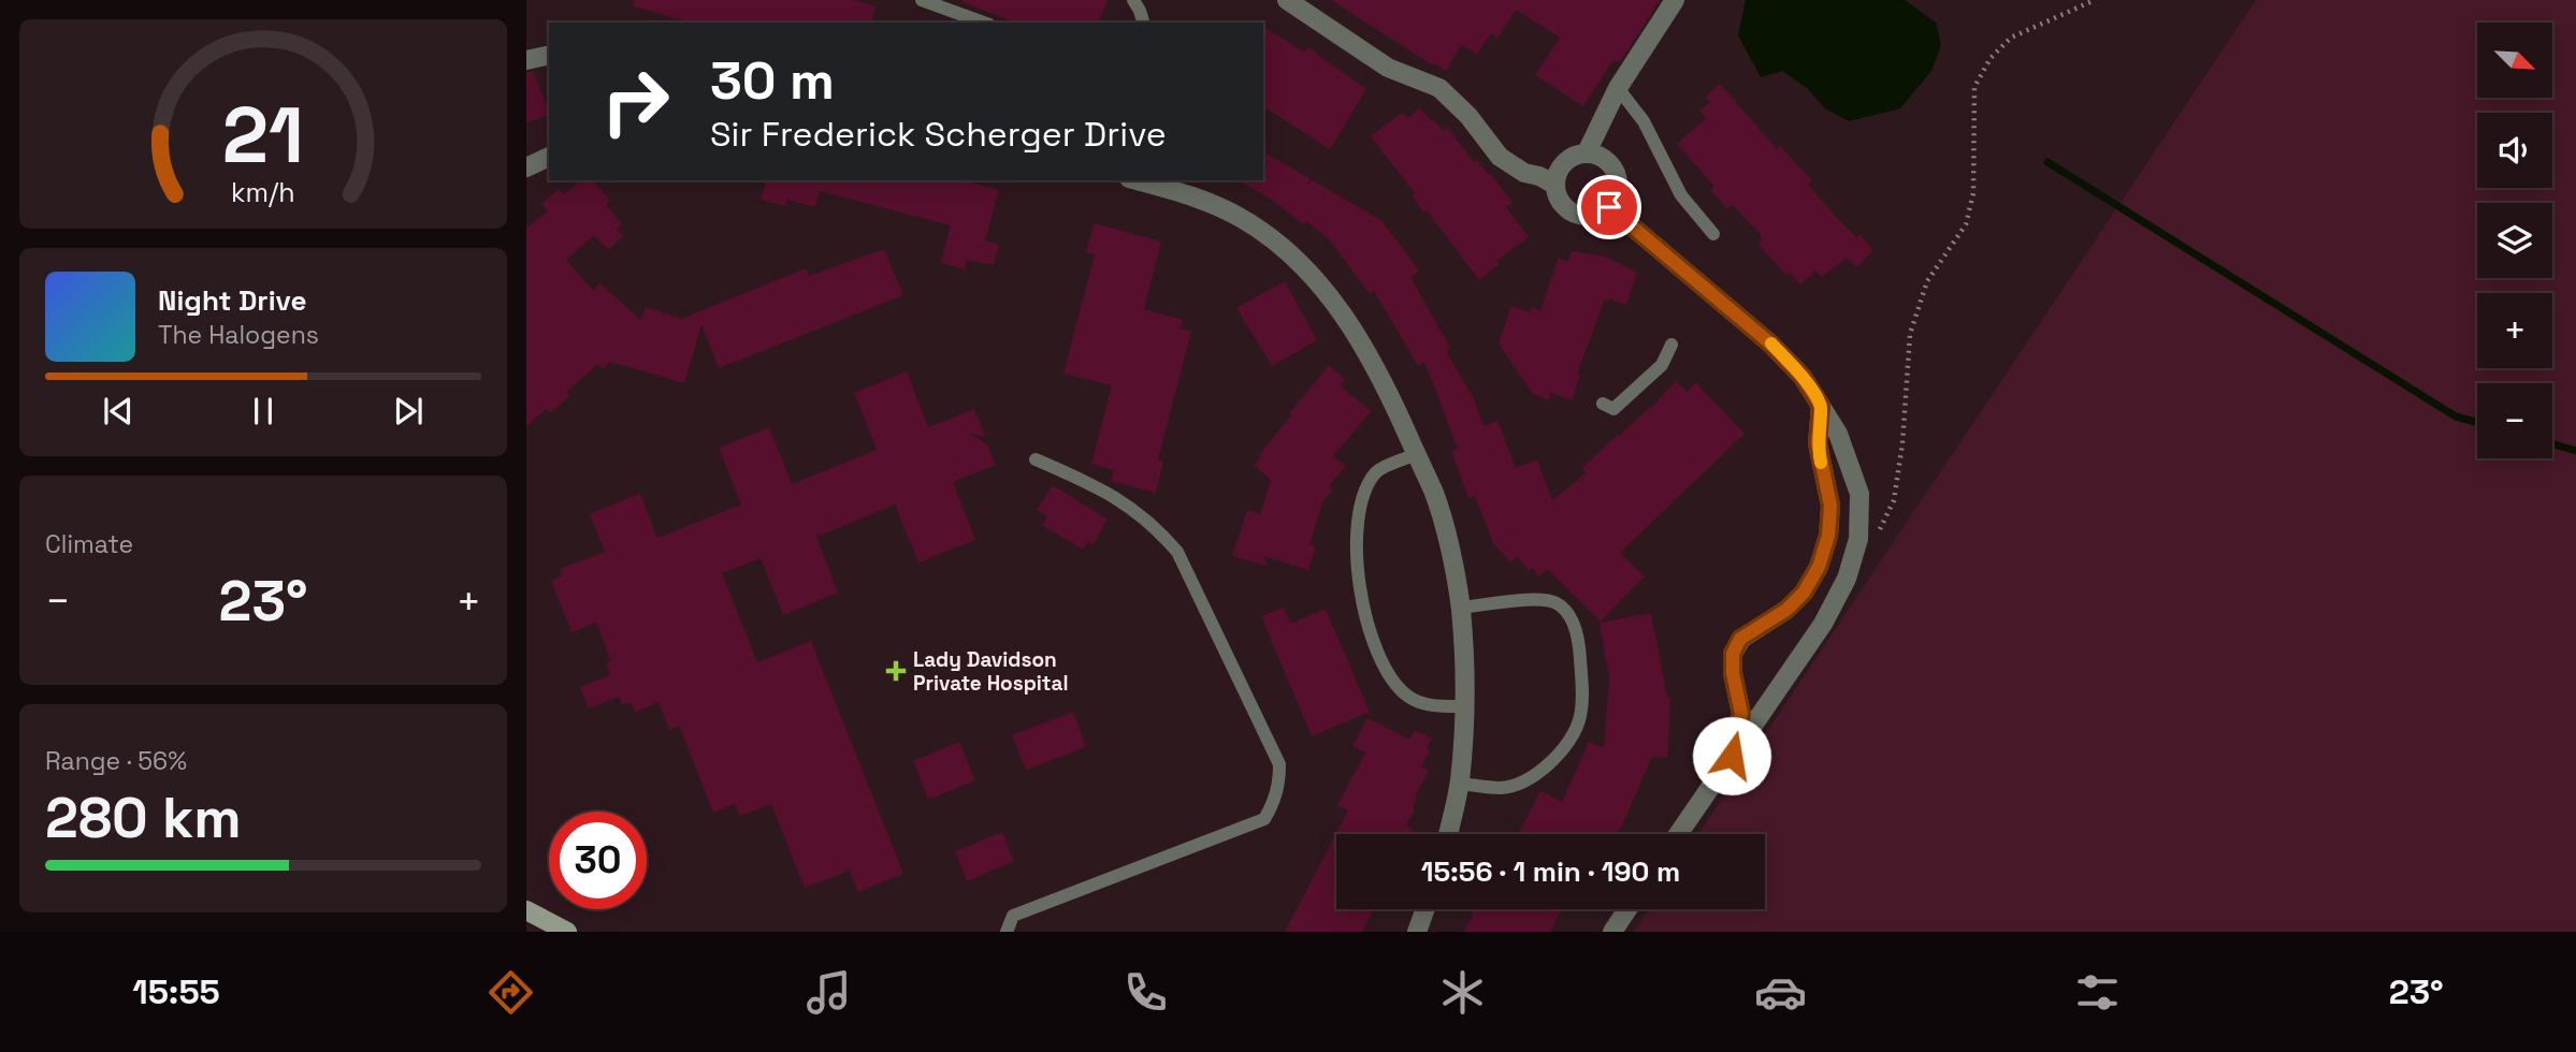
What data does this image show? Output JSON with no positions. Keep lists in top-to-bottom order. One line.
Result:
{"places":{"health":["Lady Davidson Private Hospital"]},"north":"bottom right","page":{"map_buttons":["+","−"],"turn":["30 m","Sir Frederick Scherger Drive"],"song":["Night Drive","The Halogens"],"tile":["Climate",["Range · 56%","280 km"]],"heat":["−","23°","+"],"limit":"30","trip":"15:56 · 1 min · 190 m","tabs":["15:55","23°"],"gauge":["21","km/h"]}}
